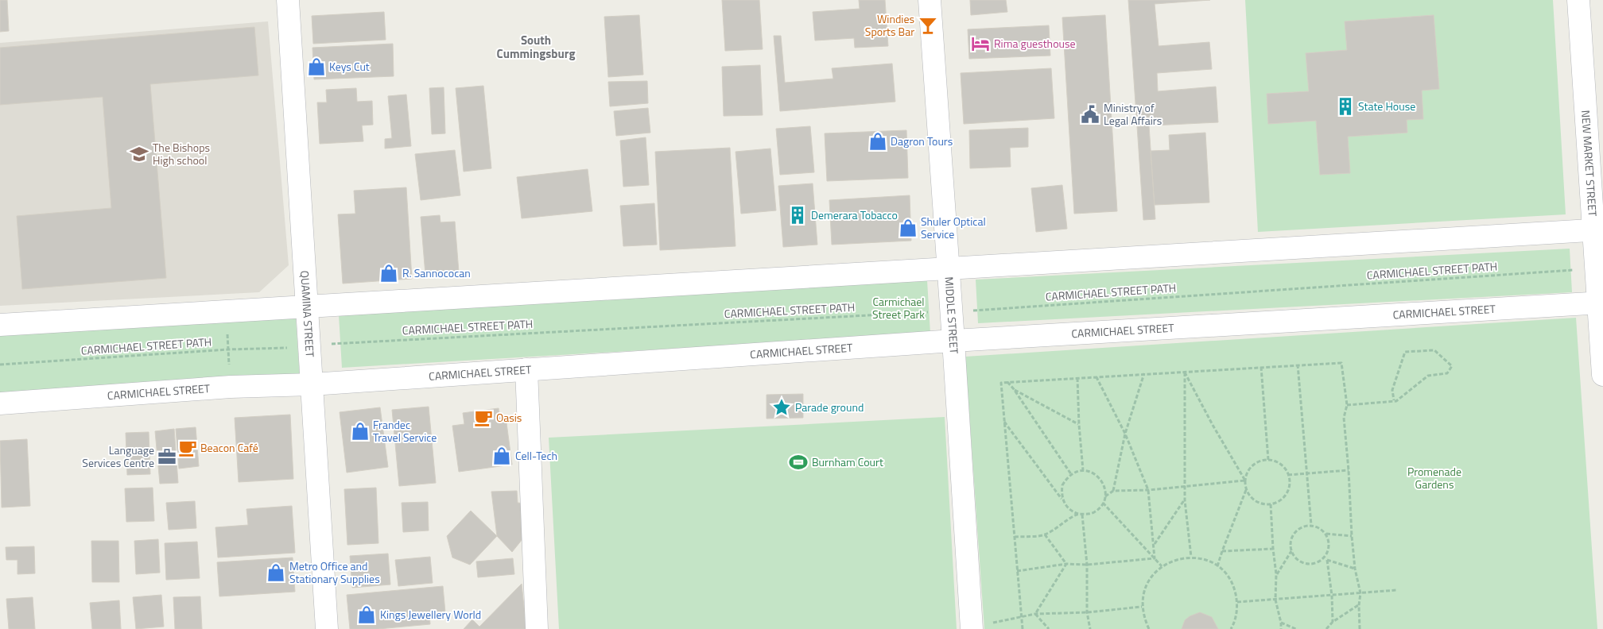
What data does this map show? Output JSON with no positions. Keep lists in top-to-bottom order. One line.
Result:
{"streets":{"street":["NEW MARKET STREET","CARMICHAEL STREET","QUAMINA STREET","MIDDLE STREET"],"path":["CARMICHAEL STREET PATH"]},"crossings":[["NEW MARKET STREET","CARMICHAEL STREET PATH"],["NEW MARKET STREET","CARMICHAEL STREET"],["CARMICHAEL STREET PATH","QUAMINA STREET"],["CARMICHAEL STREET PATH","MIDDLE STREET"],["CARMICHAEL STREET","QUAMINA STREET"],["CARMICHAEL STREET","MIDDLE STREET"]],"districts":["South Cummingsburg"],"parks":["Carmichael Street Park","Promenade Gardens"],"places":{"bar":["Windies Sports Bar"],"hotel":["Rima guesthouse"],"shop":["Keys Cut","Dagron Tours","Shuler Optical Service","R. Sannococan","Frandec Travel Service","Cell-Tech","Metro Office and Stationary Supplies","Kings Jewellery World"],"building":["State House","Demerara Tobacco"],"public building":["Ministry of Legal Affairs"],"school or university":["The Bishops High school"],"place":["Parade ground"],"cafe":["Oasis","Beacon Café"],"office":["Language Services Centre"],"sports":["Burnham Court"]}}
